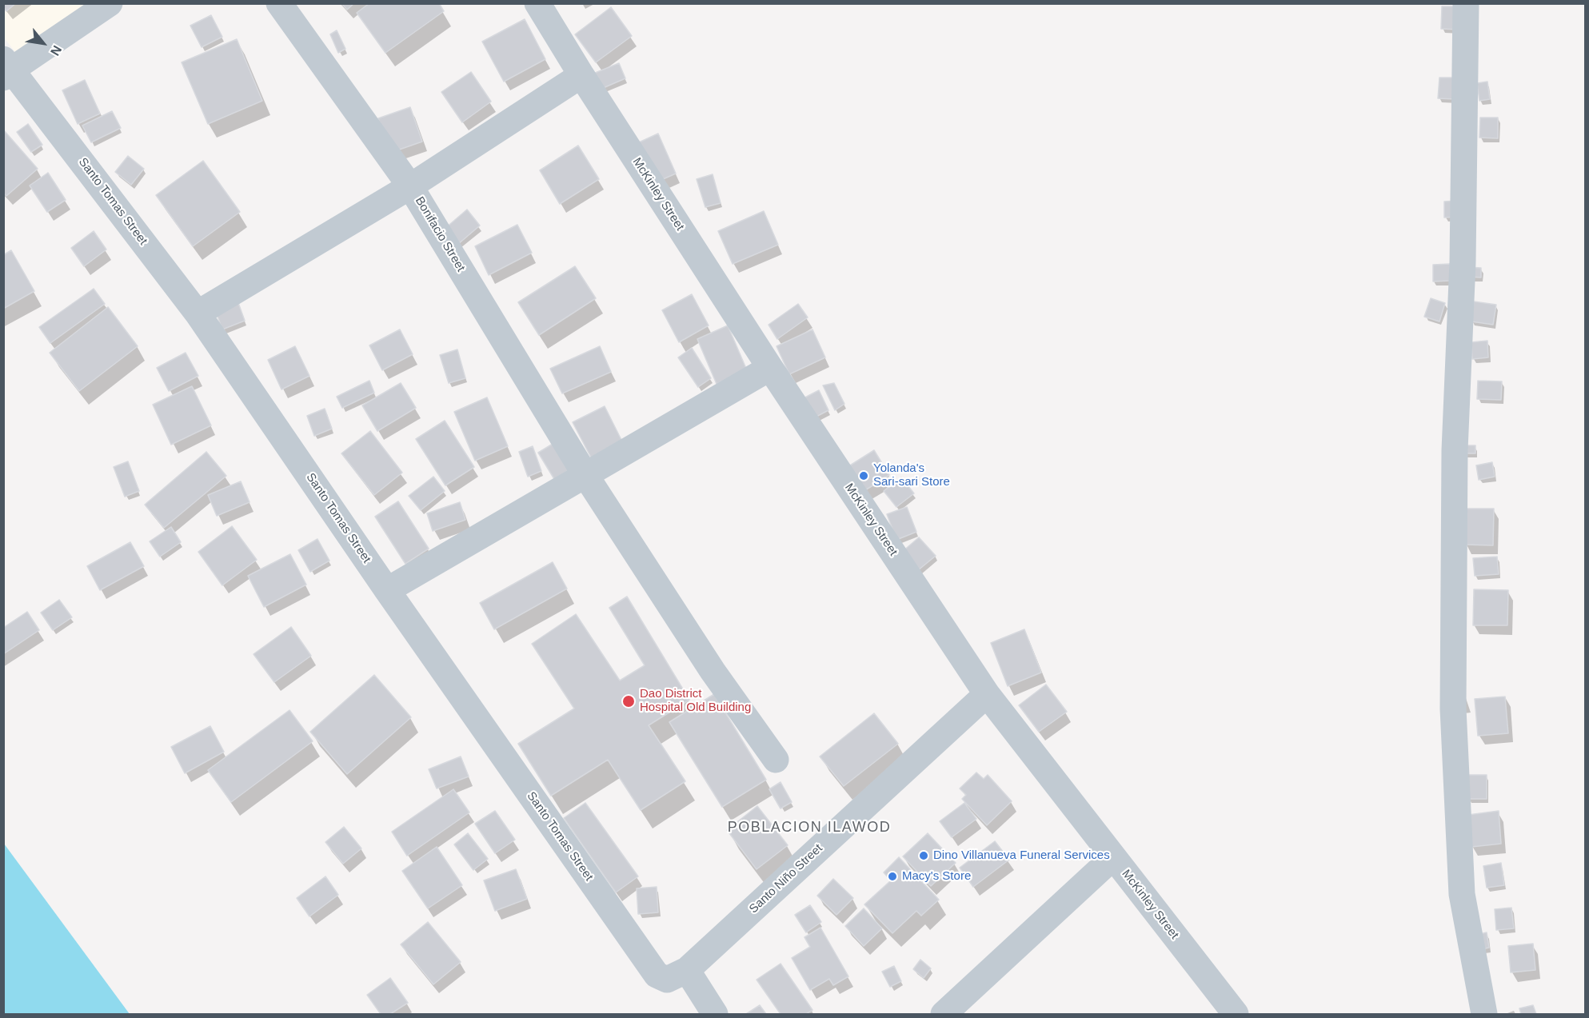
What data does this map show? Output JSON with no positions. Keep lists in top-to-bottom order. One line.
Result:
{"streets":{"street":["McKinley Street","Santo Tomas Street","Bonifacio Street","Santo Niño Street"]},"crossings":[["McKinley Street","Santo Niño Street"],["Santo Tomas Street","Santo Niño Street"]],"districts":["POBLACION ILAWOD"],"places":["Yolanda's Sari-sari Store","Dao District Hospital Old Building","Dino Villanueva Funeral Services","Macy's Store"],"north":"bottom right"}
